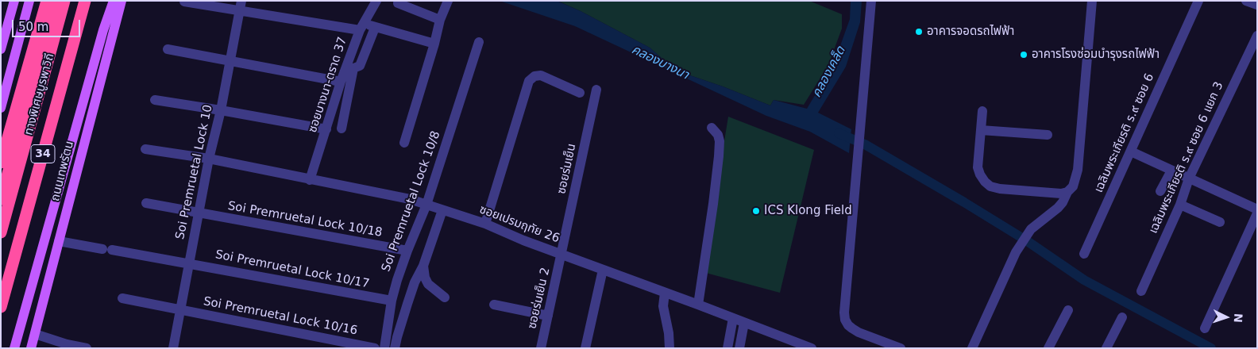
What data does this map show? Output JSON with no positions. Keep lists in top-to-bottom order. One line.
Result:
{"streets":{"highway":["ทางพิเศษบูรพาวิถี","34","ถนนเทพรัตน"],"street":["ซอยบางนา-ตราด 37","เฉลิมพระเกียรติ ร.๙ ซอย 6","เฉลิมพระเกียรติ ร.๙ ซอย 6 แยก 3","ซอยร่มเย็น","Soi Premruetal Lock 10","Soi Premruetal Lock 10/8","Soi Premruetal Lock 10/18","ซอยเปรมฤทัย 26","Soi Premruetal Lock 10/17","ซอยร่มเย็น 2","Soi Premruetal Lock 10/16"]},"crossings":[["ซอยบางนา-ตราด 37","ซอยเปรมฤทัย 26"],["ซอยร่มเย็น","ซอยเปรมฤทัย 26"],["ซอยร่มเย็น","ซอยร่มเย็น 2"],["ถนนเทพรัตน","Soi Premruetal Lock 10/17"],["Soi Premruetal Lock 10","Soi Premruetal Lock 10/18"],["Soi Premruetal Lock 10","ซอยเปรมฤทัย 26"],["Soi Premruetal Lock 10","Soi Premruetal Lock 10/17"],["Soi Premruetal Lock 10","Soi Premruetal Lock 10/16"],["Soi Premruetal Lock 10/8","Soi Premruetal Lock 10/18"],["Soi Premruetal Lock 10/8","ซอยเปรมฤทัย 26"],["Soi Premruetal Lock 10/8","Soi Premruetal Lock 10/17"],["ซอยเปรมฤทัย 26","ซอยร่มเย็น 2"]],"water":["คลองบางนา","คลองเคล็ด"],"places":["อาคารจอดรถไฟฟ้า","อาคารโรงซ่อมบำรุงรถไฟฟ้า","ICS Klong Field"],"scale_bar":"50 m","north":"right"}
